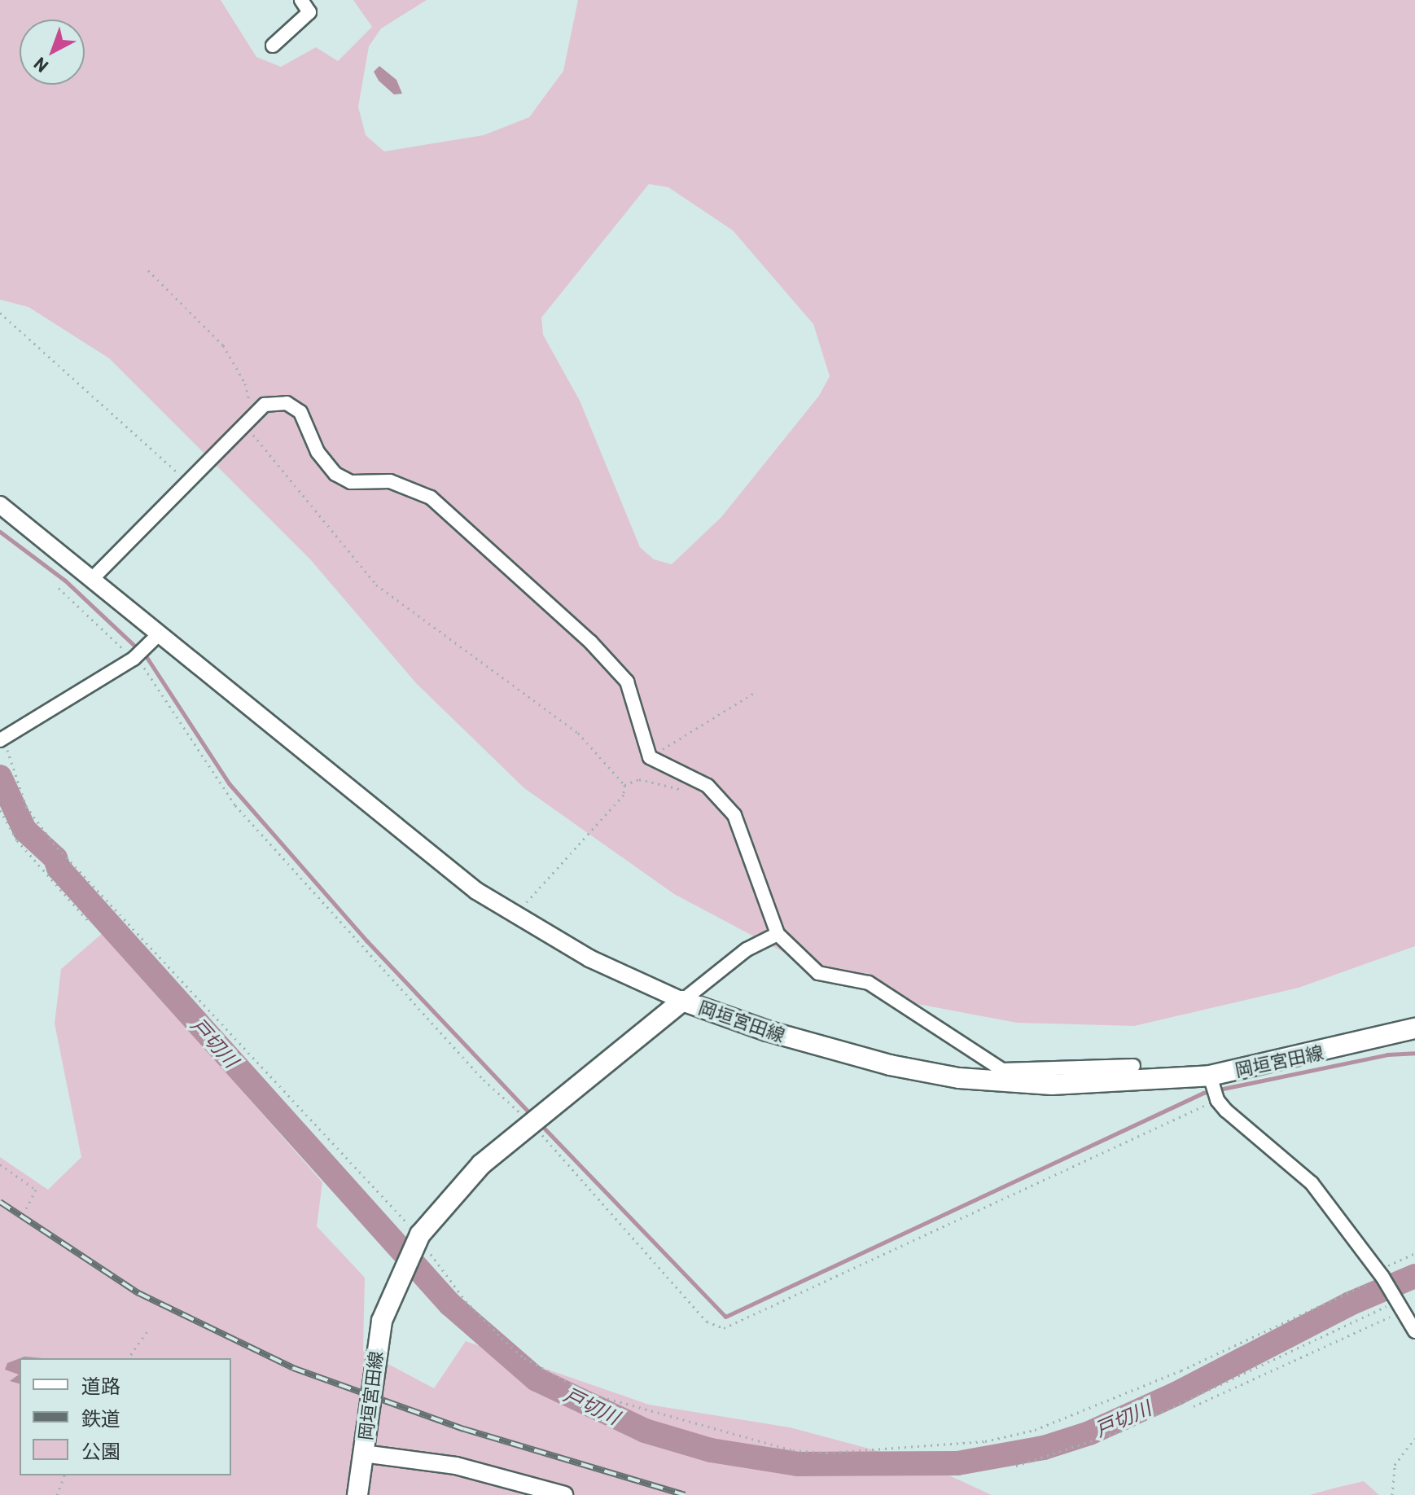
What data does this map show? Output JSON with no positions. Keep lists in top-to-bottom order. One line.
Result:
{"streets":{"main road":["岡垣宮田線"]},"water":["戸切川"],"legend":["道路","鉄道","公園"],"north":"bottom left"}
